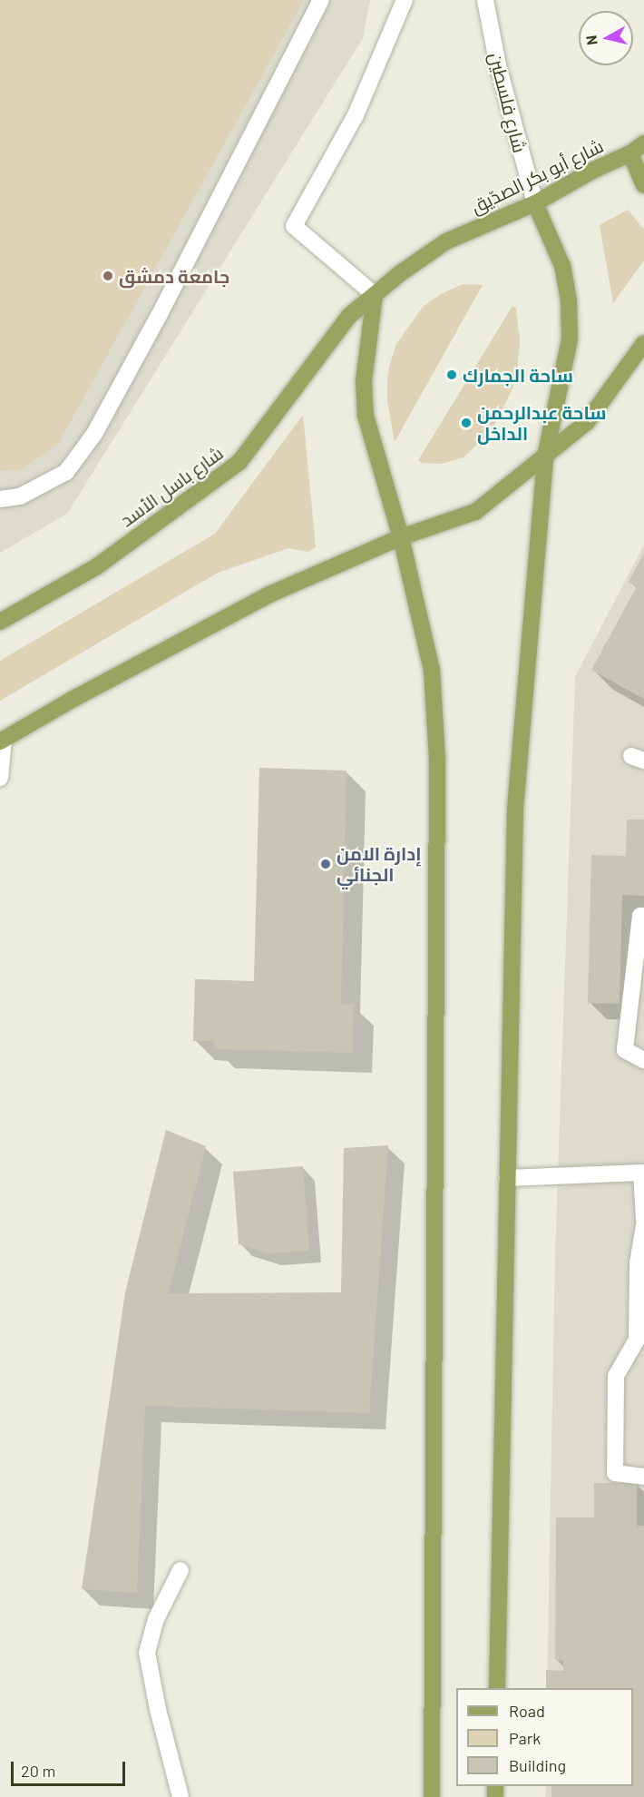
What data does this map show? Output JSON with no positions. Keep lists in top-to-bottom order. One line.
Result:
{"streets":{"main road":["شارع أبو بكر الصدّيق","شارع باسل الأسد"],"street":["شارع فلسطين"]},"crossings":[["شارع فلسطين","شارع أبو بكر الصدّيق"],["شارع أبو بكر الصدّيق","شارع باسل الأسد"]],"places":["جامعة دمشق","ساحة الجمارك","ساحة عبدالرحمن الداخل","إدارة الامن الجنائي"],"legend":["Road","Park","Building"],"scale_bar":"20 m","north":"left"}
